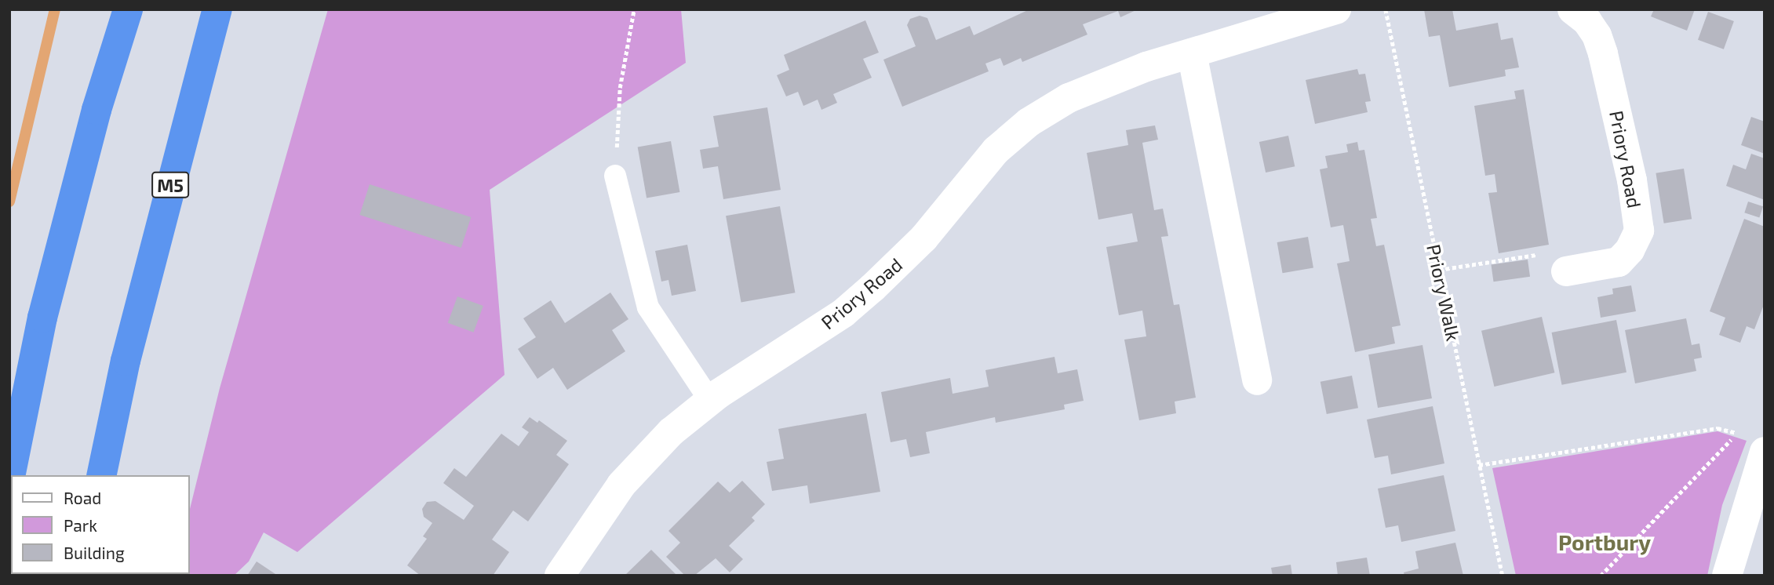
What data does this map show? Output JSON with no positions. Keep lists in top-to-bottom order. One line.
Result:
{"streets":{"highway":["M5"],"street":["Priory Road"],"path":["Priory Walk"]},"districts":["Portbury"],"legend":["Road","Park","Building"]}
